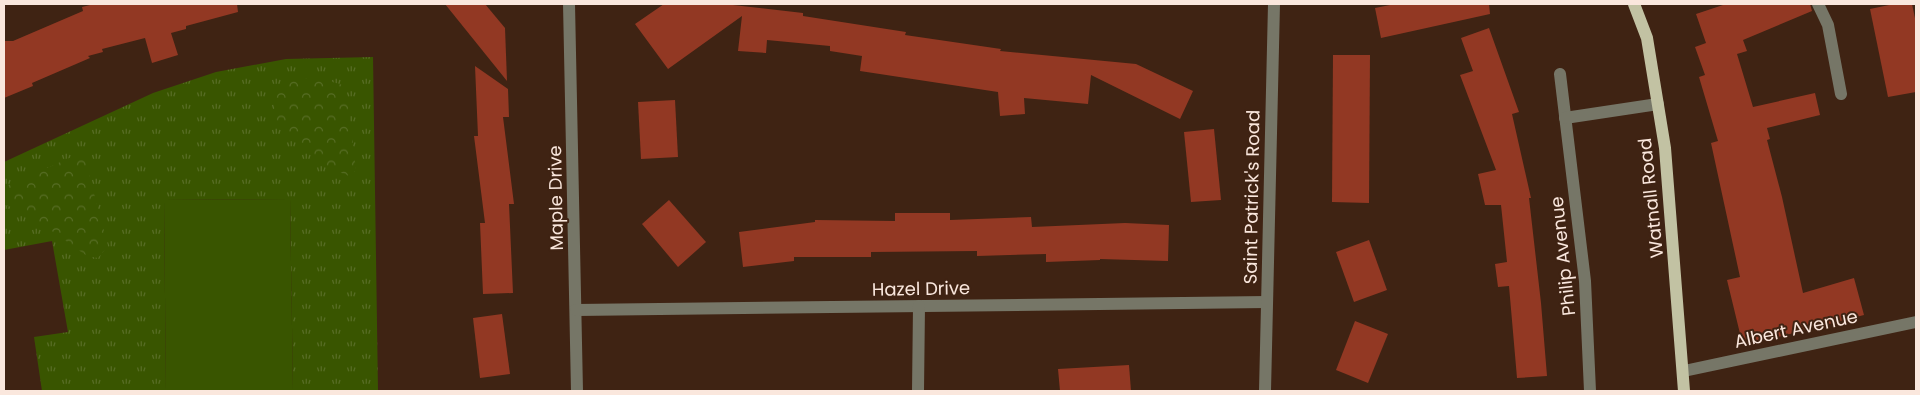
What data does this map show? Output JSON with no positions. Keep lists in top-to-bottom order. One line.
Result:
{"streets":{"main road":["Watnall Road"],"street":["Saint Patrick's Road","Maple Drive","Philip Avenue","Hazel Drive","Albert Avenue"]},"crossings":[["Saint Patrick's Road","Hazel Drive"],["Maple Drive","Hazel Drive"],["Watnall Road","Albert Avenue"]]}
